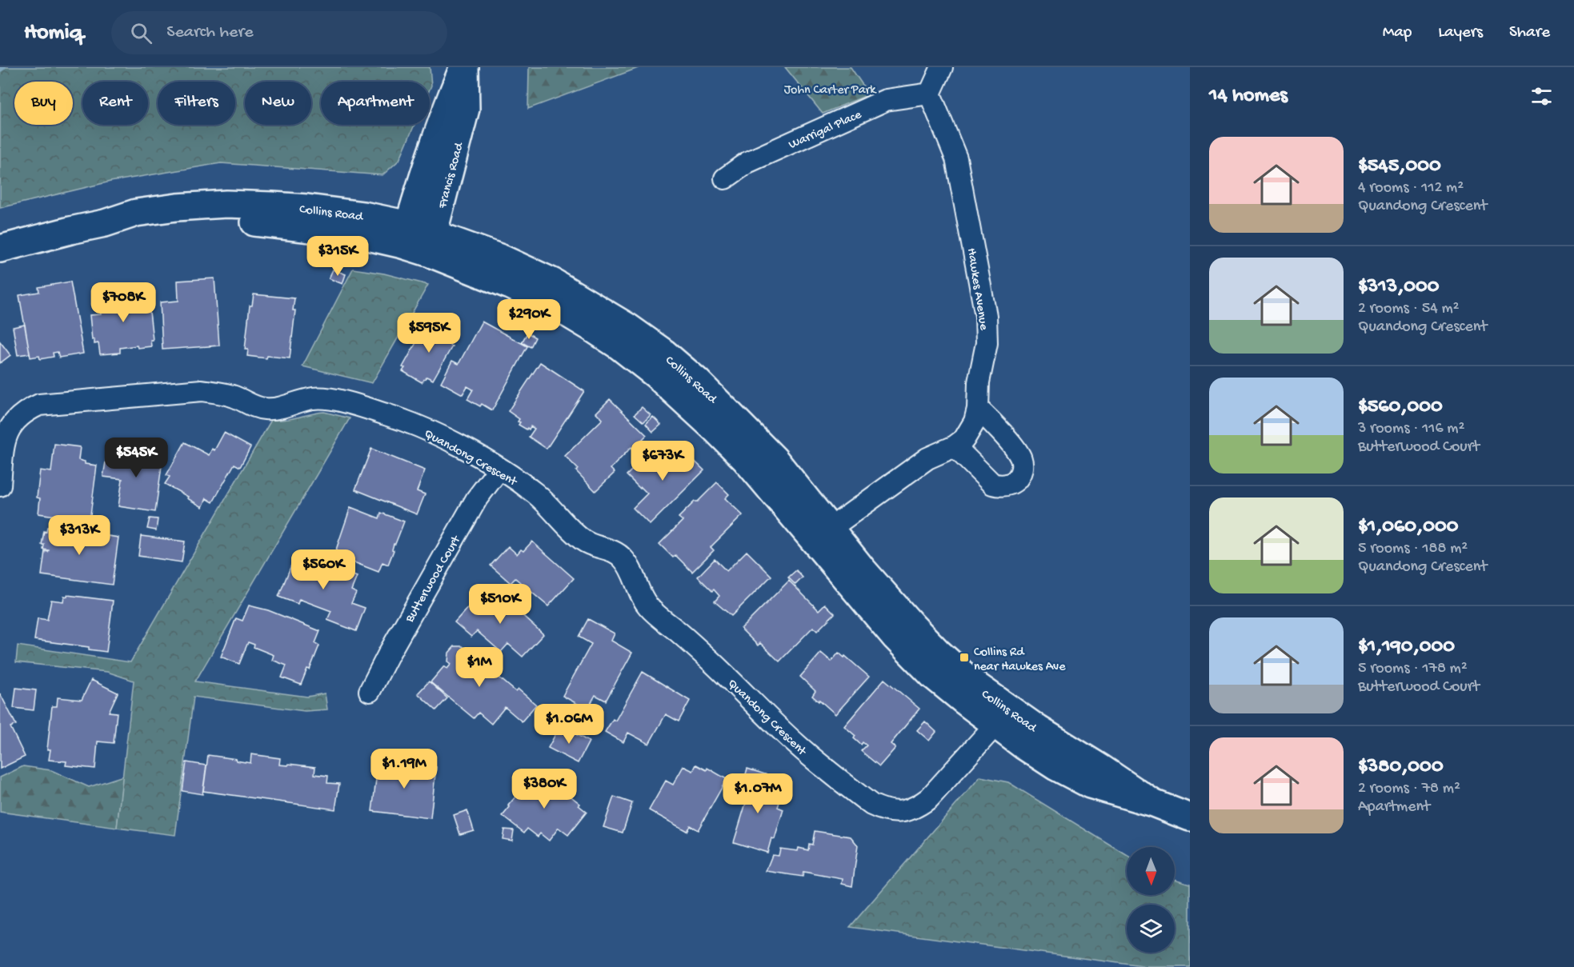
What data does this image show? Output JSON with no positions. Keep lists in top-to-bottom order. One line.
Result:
{"streets":{"main road":["Francis Road","Collins Road"],"street":["Warrigal Place","Hawkes Avenue","Quandong Crescent","Butterwood Court"]},"crossings":[["Warrigal Place","Hawkes Avenue"],["Francis Road","Collins Road"],["Collins Road","Hawkes Avenue"],["Collins Road","Quandong Crescent"],["Quandong Crescent","Butterwood Court"]],"parks":["John Carter Park"],"places":{"transit":["Collins Rd near Hawkes Ave"]},"north":"bottom","page":{"header":"Homiq","search":"Search here","nav":["Map","Layers","Share"],"heading":"14 homes","chip":["Buy","Rent","Filters","New","Apartment"],"list":[{"name":"$545,000","note":"4 rooms · 112 m² · Quandong Crescent"},{"name":"$313,000","note":"2 rooms · 54 m² · Quandong Crescent"},{"name":"$560,000","note":"3 rooms · 116 m² · Butterwood Court"},{"name":"$1,060,000","note":"5 rooms · 188 m² · Quandong Crescent"},{"name":"$1,190,000","note":"5 rooms · 178 m² · Butterwood Court"},{"name":"$380,000","note":"2 rooms · 78 m² · Apartment"}],"price":["$315K","$708K","$290K","$595K","$545K","$673K","$313K","$560K","$510K","$1M","$1.06M","$1.19M","$380K","$1.07M"]}}
